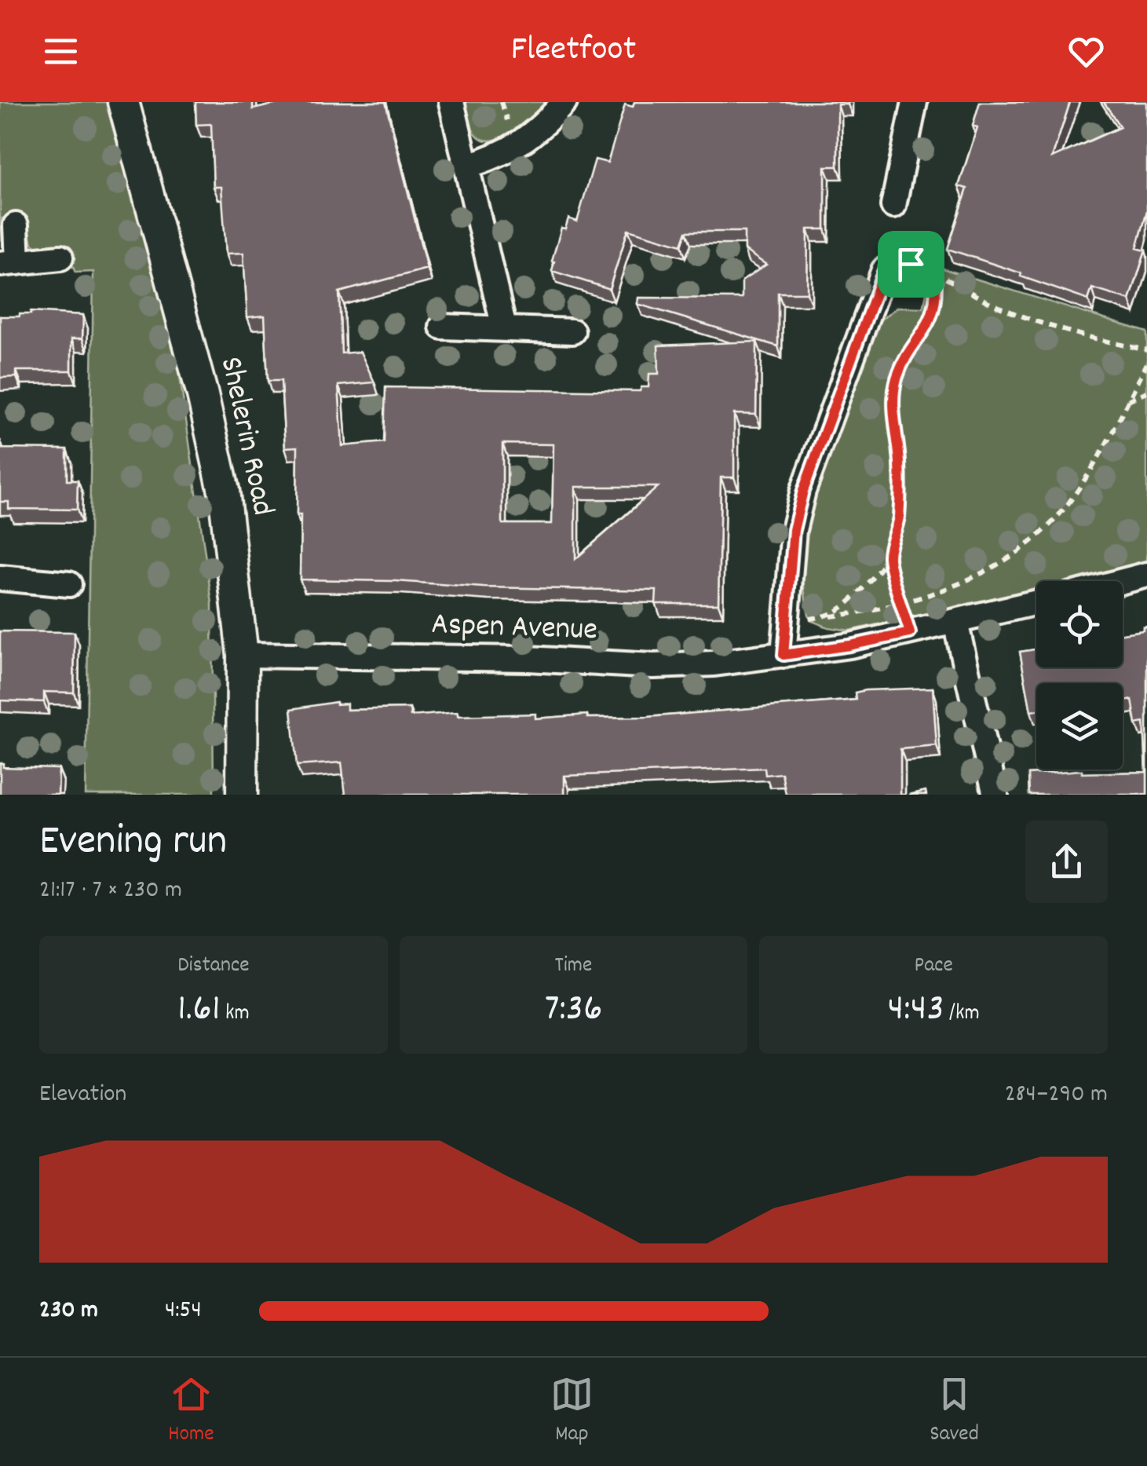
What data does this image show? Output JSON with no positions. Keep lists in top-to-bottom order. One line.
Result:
{"streets":{"street":["Shelerin Road","Aspen Avenue"]},"crossings":[["Shelerin Road","Aspen Avenue"]],"page":{"header":"Fleetfoot","heading":["Evening run","21:17 · 7 × 230 m"],"stats":[["Distance","1.61 km"],["Time","7:36"],["Pace","4:43 /km"]],"chart":["Elevation","284–290 m"],"list":[{"name":"230 m","note":"4:54"}],"tabs":["Home","Map","Saved"]}}
